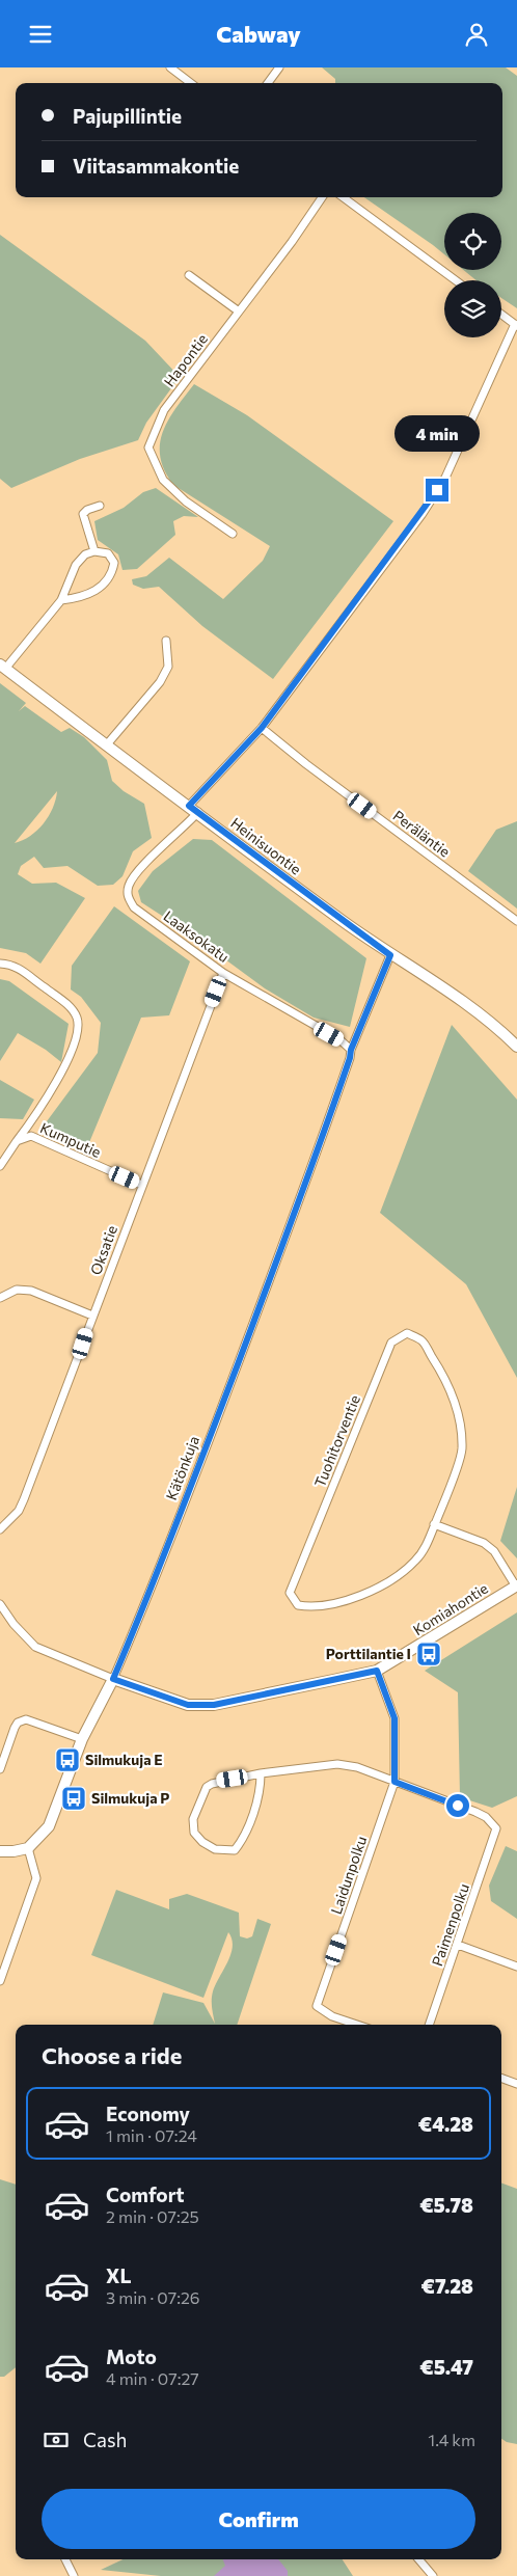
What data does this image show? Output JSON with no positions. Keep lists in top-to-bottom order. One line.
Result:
{"streets":{"street":["Hapontie","Peräläntie","Heinisuontie","Laaksokatu","Kumputie","Oksatie","Tuohitorventie","Kätönkuja","Komiahontie","Laidunpolku","Paimenpolku"]},"crossings":[["Heinisuontie","Laaksokatu"],["Heinisuontie","Kätönkuja"],["Laaksokatu","Oksatie"],["Laaksokatu","Kätönkuja"],["Kumputie","Oksatie"],["Kätönkuja","Komiahontie"],["Komiahontie","Laidunpolku"],["Laidunpolku","Paimenpolku"]],"places":{"bus stop":["Porttilantie I","Silmukuja E","Silmukuja P"]},"page":{"header":"Cabway","banner":["Pajupillintie","Viitasammakontie"],"bubble":"4 min","heading":"Choose a ride","list":[{"name":"Economy","note":"1 min · 07:24","value":"€4.28"},{"name":"Comfort","note":"2 min · 07:25","value":"€5.78"},{"name":"XL","note":"3 min · 07:26","value":"€7.28"},{"name":"Moto","note":"4 min · 07:27","value":"€5.47"}],"pay":["Cash","1.4 km"],"buttons":"Confirm"}}
